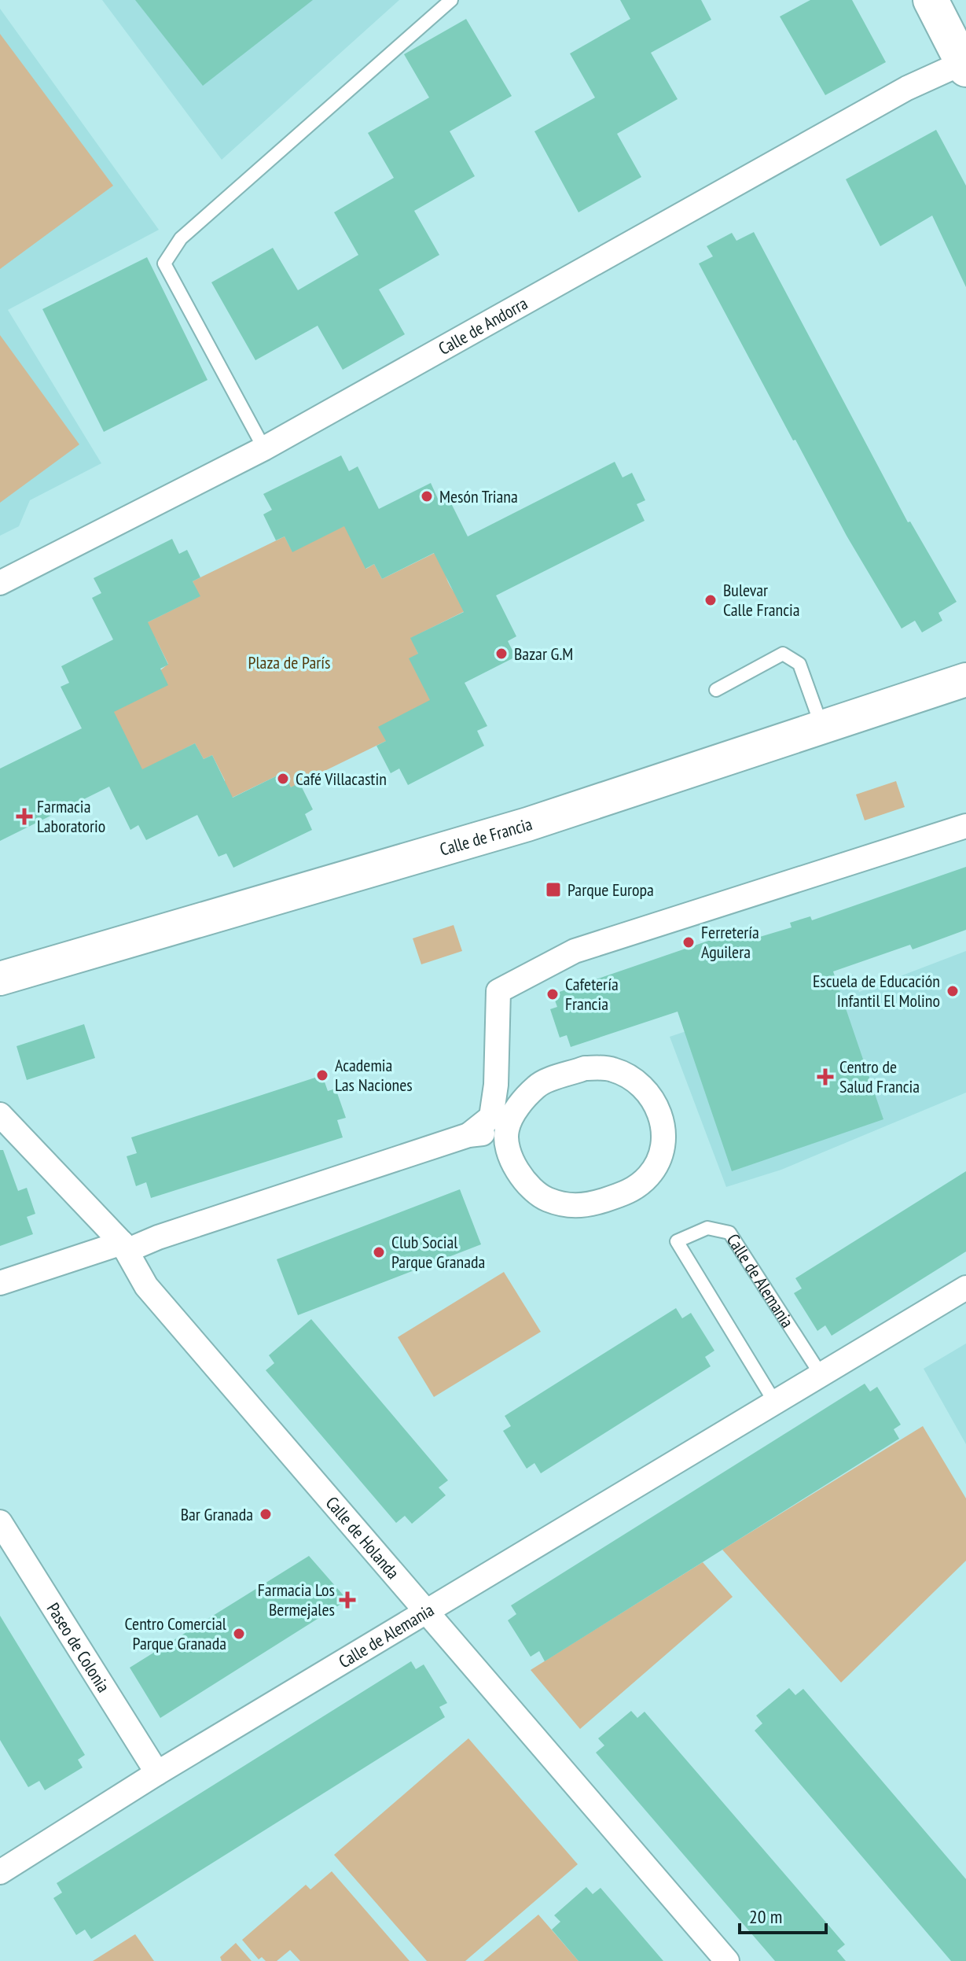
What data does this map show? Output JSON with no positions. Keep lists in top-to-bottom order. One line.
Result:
{"streets":{"main road":["Calle de Francia"],"street":["Calle de Andorra","Calle de Alemania","Calle de Holanda","Paseo de Colonia"]},"crossings":[["Calle de Alemania","Calle de Holanda"],["Calle de Alemania","Paseo de Colonia"]],"parks":["Plaza de París"],"places":{"other":["Mesón Triana","Bulevar Calle Francia","Bazar G.M","Café Villacastin","Ferretería Aguilera","Escuela de Educación Infantil El Molino","Cafetería Francia","Academia Las Naciones","Club Social Parque Granada","Bar Granada","Centro Comercial Parque Granada"],"health":["Farmacia Laboratorio","Centro de Salud Francia","Farmacia Los Bermejales"],"transit":["Parque Europa"]},"scale_bar":"20 m"}
